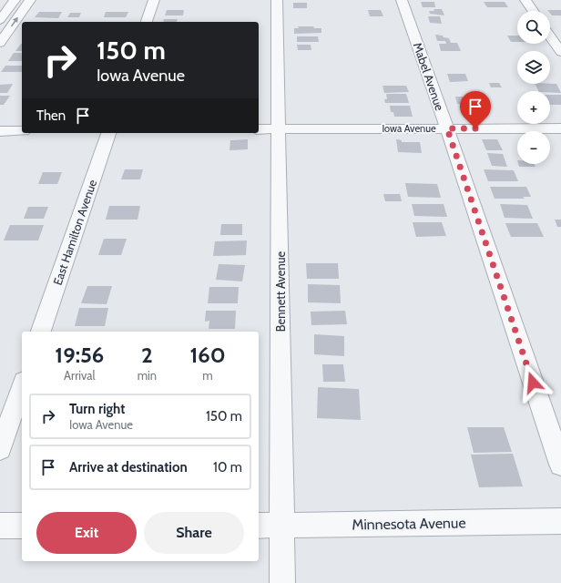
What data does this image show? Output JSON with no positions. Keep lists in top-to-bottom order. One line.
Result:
{"streets":{"street":["Mabel Avenue","Iowa Avenue","East Hamilton Avenue","Bennett Avenue","Minnesota Avenue"]},"crossings":[["Mabel Avenue","Iowa Avenue"],["Iowa Avenue","Bennett Avenue"],["Bennett Avenue","Minnesota Avenue"]],"page":{"map_buttons":["+","−"],"turn":["150 m","Iowa Avenue"],"then":"Then","eta":["19:56","Arrival","2","min","160","m"],"list":[{"name":"Turn right","note":"Iowa Avenue","value":"150 m"},{"name":"Arrive at destination","value":"10 m"}],"buttons":["Exit","Share"]}}
